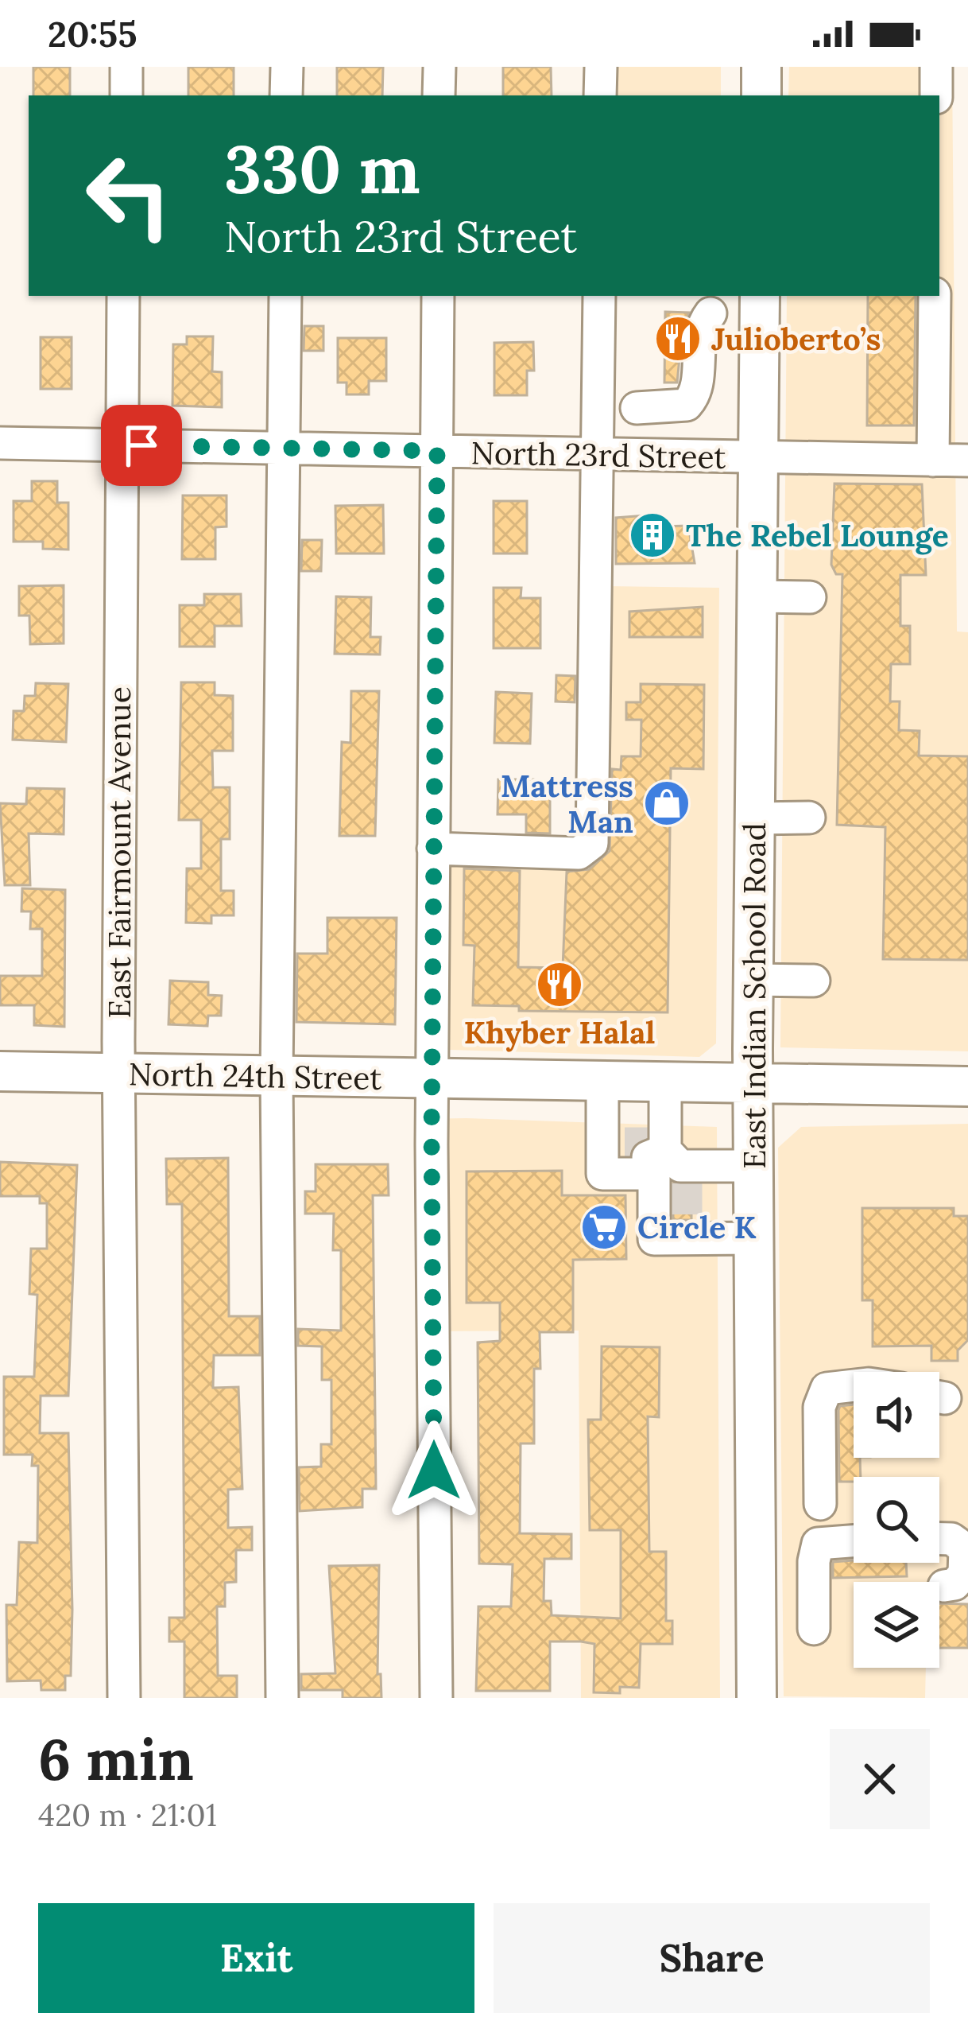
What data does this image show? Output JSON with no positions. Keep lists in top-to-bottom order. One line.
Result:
{"streets":{"main road":["East Indian School Road","North 24th Street"],"street":["North 23rd Street","East Fairmount Avenue"]},"crossings":[["North 23rd Street","East Fairmount Avenue"],["North 23rd Street","East Indian School Road"],["East Fairmount Avenue","North 24th Street"],["East Indian School Road","North 24th Street"]],"places":{"restaurant":["Julioberto’s","Khyber Halal"],"building":["The Rebel Lounge"],"shop":["Mattress Man"],"supermarket":["Circle K"]},"page":{"status":"20:55","turn":["330 m","North 23rd Street"],"heading":["6 min","420 m · 21:01"],"buttons":["Exit","Share"]}}
